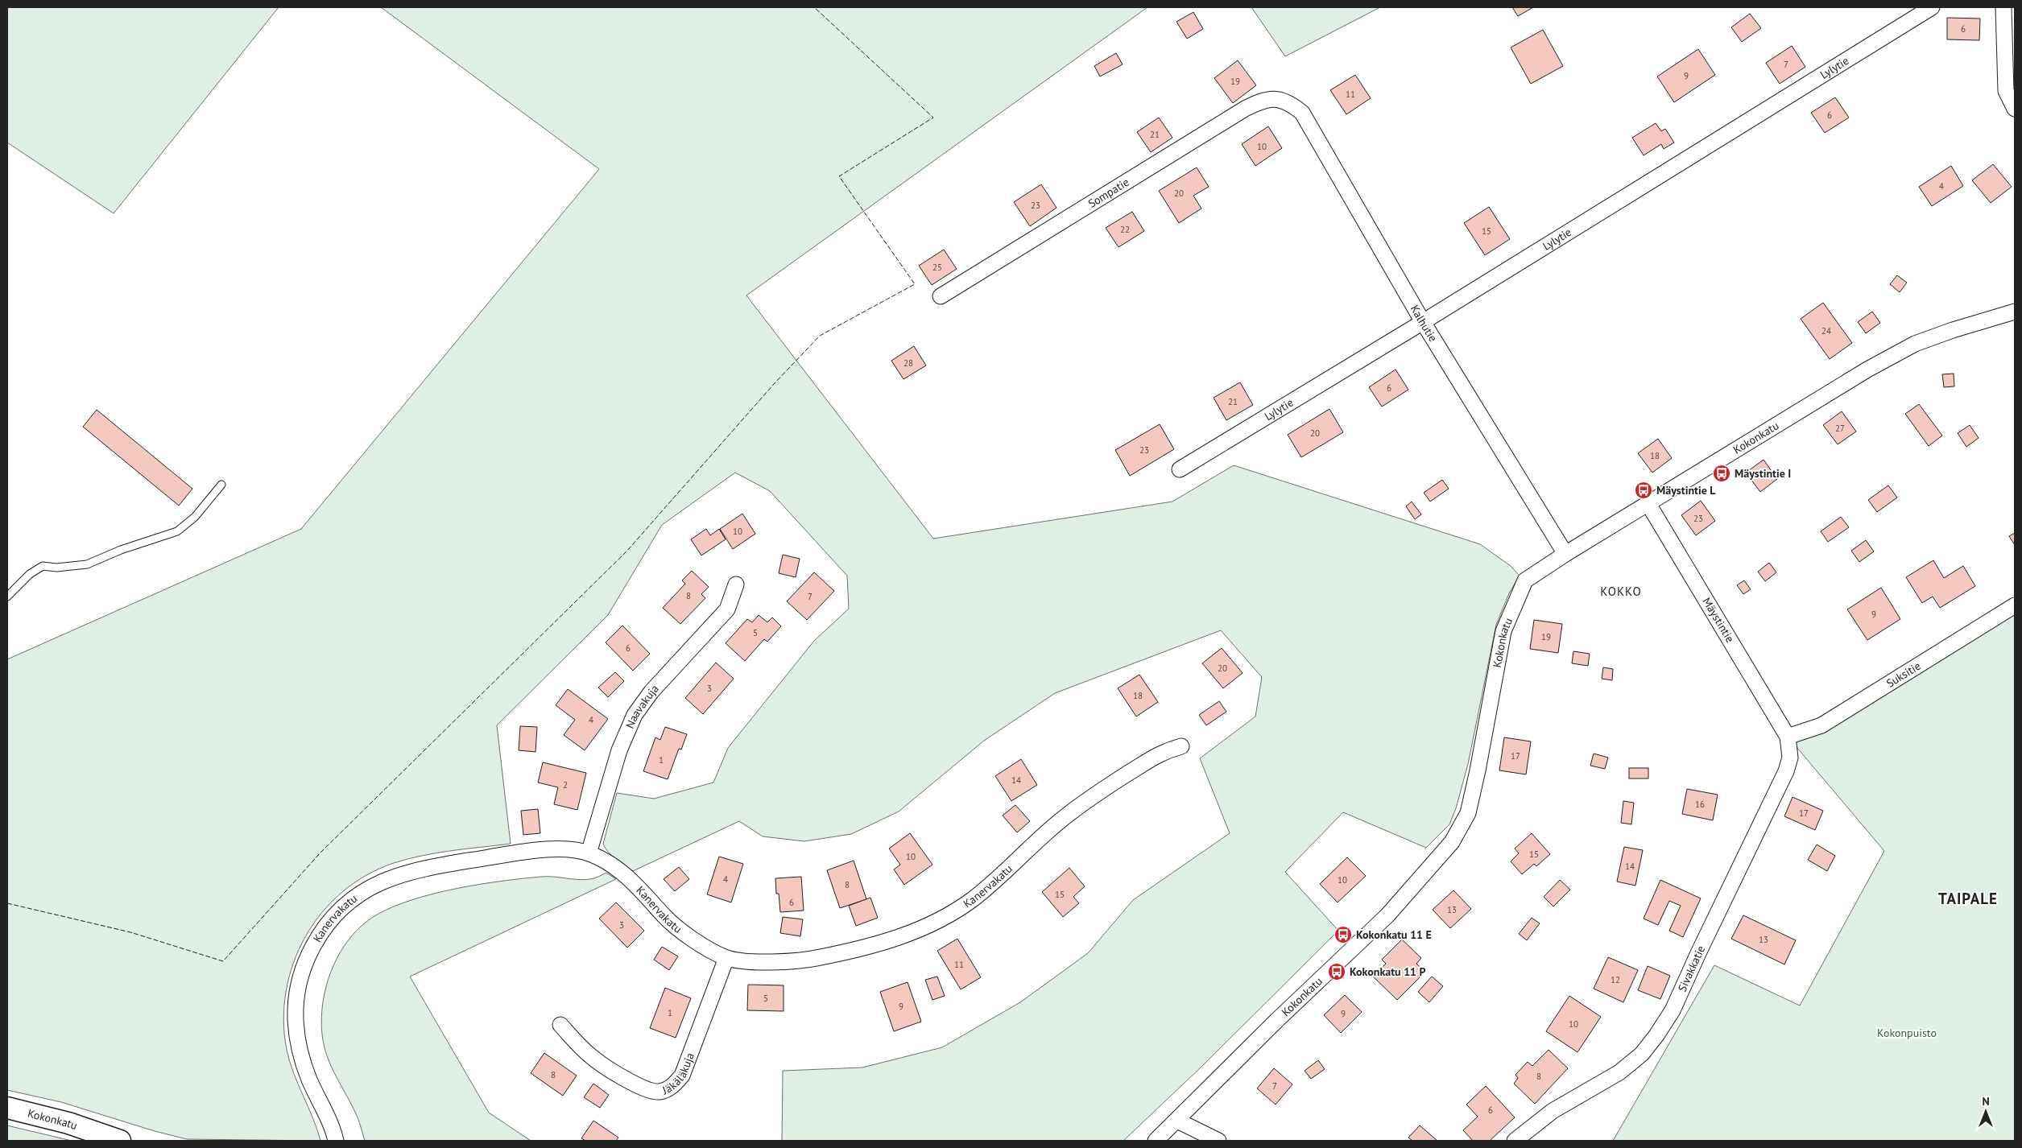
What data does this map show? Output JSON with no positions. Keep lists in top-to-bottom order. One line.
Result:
{"streets":{"street":["Lylytie","Sompatie","Kalhutie","Kokonkatu","Mäystintie","Suksitie","Naavakuja","Kanervakatu","Sivakkatie","Jäkäläkuja"]},"crossings":[["Lylytie","Kalhutie"],["Sompatie","Kalhutie"],["Kalhutie","Kokonkatu"],["Kokonkatu","Mäystintie"],["Mäystintie","Suksitie"],["Mäystintie","Sivakkatie"],["Suksitie","Sivakkatie"],["Naavakuja","Kanervakatu"],["Kanervakatu","Jäkäläkuja"]],"districts":["KOKKO","TAIPALE"],"parks":["Kokonpuisto"],"places":{"bus stop":["Mäystintie I","Mäystintie L","Kokonkatu 11 E","Kokonkatu 11 P"]},"house_numbers":["6","7","9","19","11","6","21","10","4","20","23","22","15","25","24","28","6","21","27","20","23","18","23","10","8","7","9","5","19","6","20","3","18","4","17","1","14","2","16","17","15","10","14","4","10","8","15","6","13","3","13","11","12","5","9","1","9","10","8","8","7","6"],"north":"top"}
